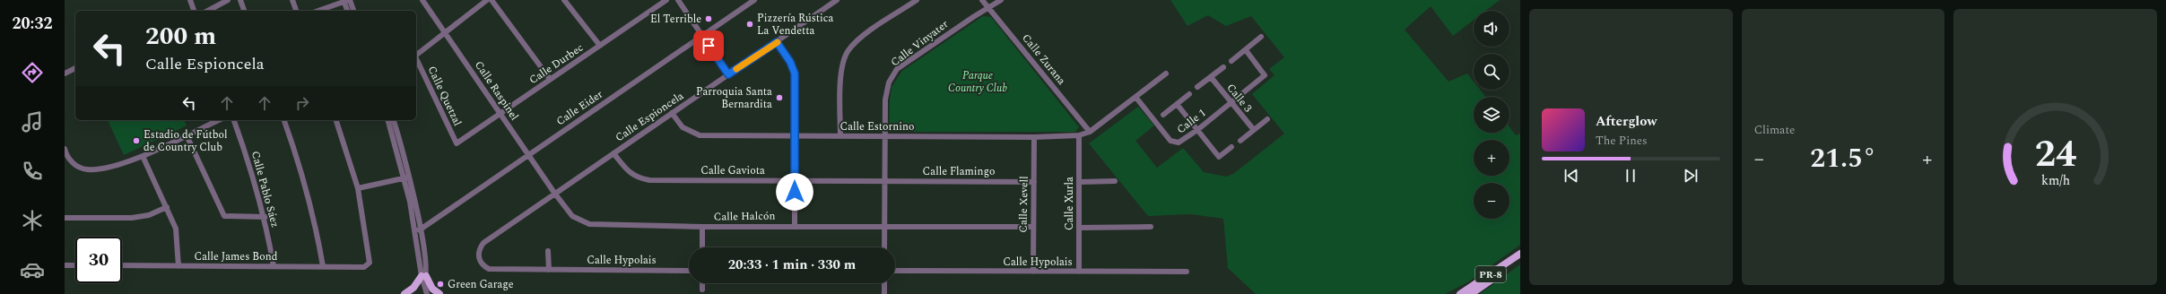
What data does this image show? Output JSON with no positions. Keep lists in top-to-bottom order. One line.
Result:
{"streets":{"main road":["PR-8"],"street":["Calle Vinyater","Calle Zurana","Calle Durbec","Calle Raspinel","Calle Quetzal","Calle 3","Calle Eider","Calle Espioncela","Calle 1","Calle Estornino","Calle Gaviota","Calle Flamingo","Calle Pablo Sáez","Calle Xurla","Calle Xevell","Calle Halcón","Calle James Bond","Calle Hypolais"]},"crossings":[["Calle Vinyater","Calle Zurana"],["Calle Vinyater","Calle Estornino"],["Calle Vinyater","Calle Gaviota"],["Calle Vinyater","Calle Flamingo"],["Calle Vinyater","Calle Halcón"],["Calle Zurana","Calle Estornino"],["Calle Durbec","Calle Raspinel"],["Calle Durbec","Calle Quetzal"],["Calle Raspinel","Calle Eider"],["Calle Raspinel","Calle Espioncela"],["Calle Raspinel","Calle Halcón"],["Calle 3","Calle 1"],["Calle Espioncela","Calle Estornino"],["Calle Espioncela","Calle Gaviota"],["Calle Espioncela","Calle Halcón"],["Calle Espioncela","Calle Hypolais"],["Calle 1","Calle Estornino"],["Calle Estornino","Calle Xurla"],["Calle Estornino","Calle Xevell"],["Calle Gaviota","Calle Flamingo"],["Calle Flamingo","Calle Xevell"],["Calle Pablo Sáez","Calle James Bond"],["Calle Xurla","Calle Hypolais"],["Calle Xevell","Calle Halcón"],["Calle Xevell","Calle Hypolais"]],"parks":["Parque Country Club"],"places":["El Terrible","Pizzería Rústica La Vendetta","Parroquia Santa Bernardita","Estadio de Fútbol de Country Club","Green Garage"],"page":{"tabs":"20:32","tile":"Climate","map_buttons":["+","−"],"turn":["200 m","Calle Espioncela"],"song":["Afterglow","The Pines"],"heat":["−","21.5°","+"],"limit":"30","trip":"20:33 · 1 min · 330 m","gauge":["24","km/h"]}}
